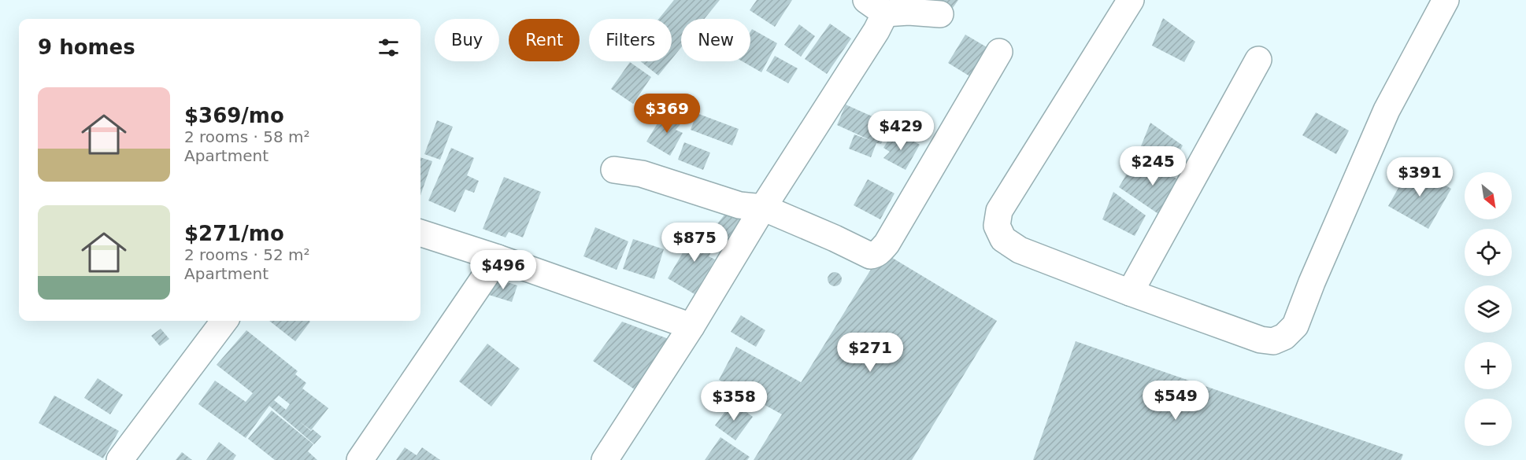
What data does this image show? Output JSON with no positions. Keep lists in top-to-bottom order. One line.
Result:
{"north":"bottom right","page":{"chip":["Buy","Rent","Filters","New"],"heading":"9 homes","list":[{"name":"$369/mo","note":"2 rooms · 58 m² · Apartment"},{"name":"$271/mo","note":"2 rooms · 52 m² · Apartment"}],"price":["$369","$429","$245","$391","$875","$496","$271","$549","$358"],"map_buttons":["+","−"]}}
